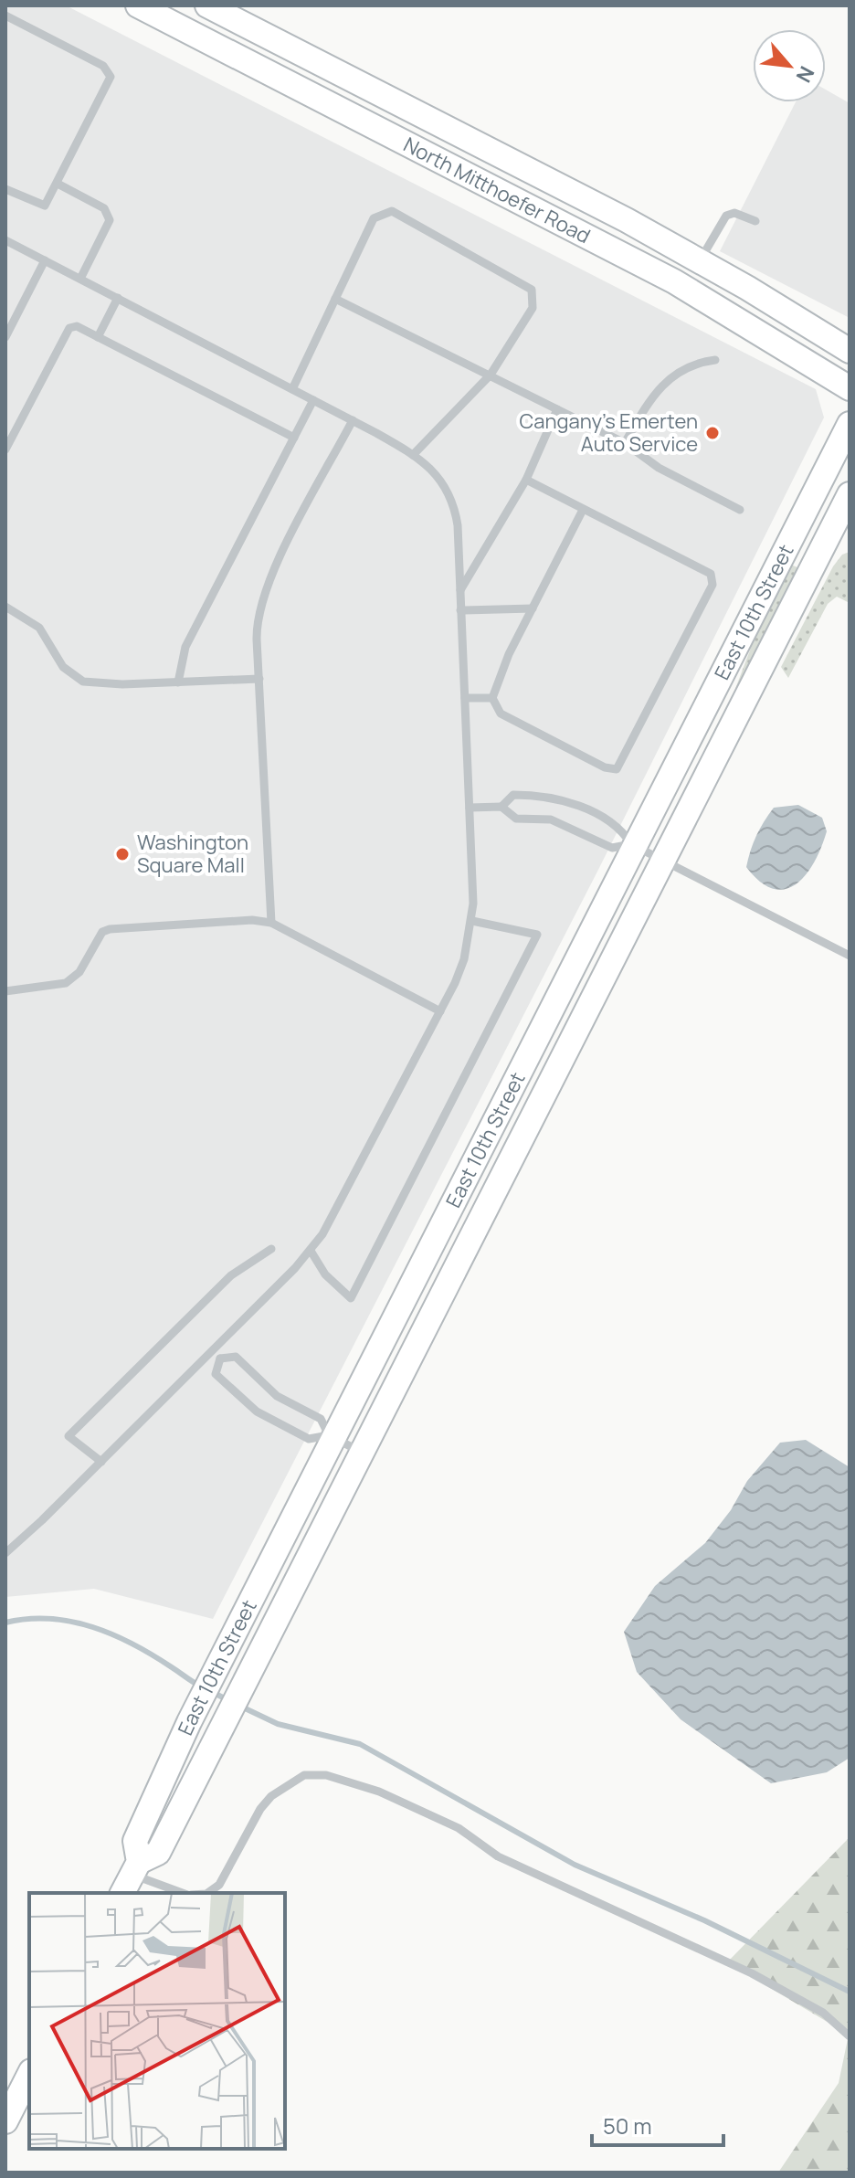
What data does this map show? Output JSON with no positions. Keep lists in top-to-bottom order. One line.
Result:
{"streets":{"main road":["North Mitthoefer Road","East 10th Street"]},"places":["Cangany's Emerten Auto Service","Washington Square Mall"],"scale_bar":"50 m","north":"bottom right"}
